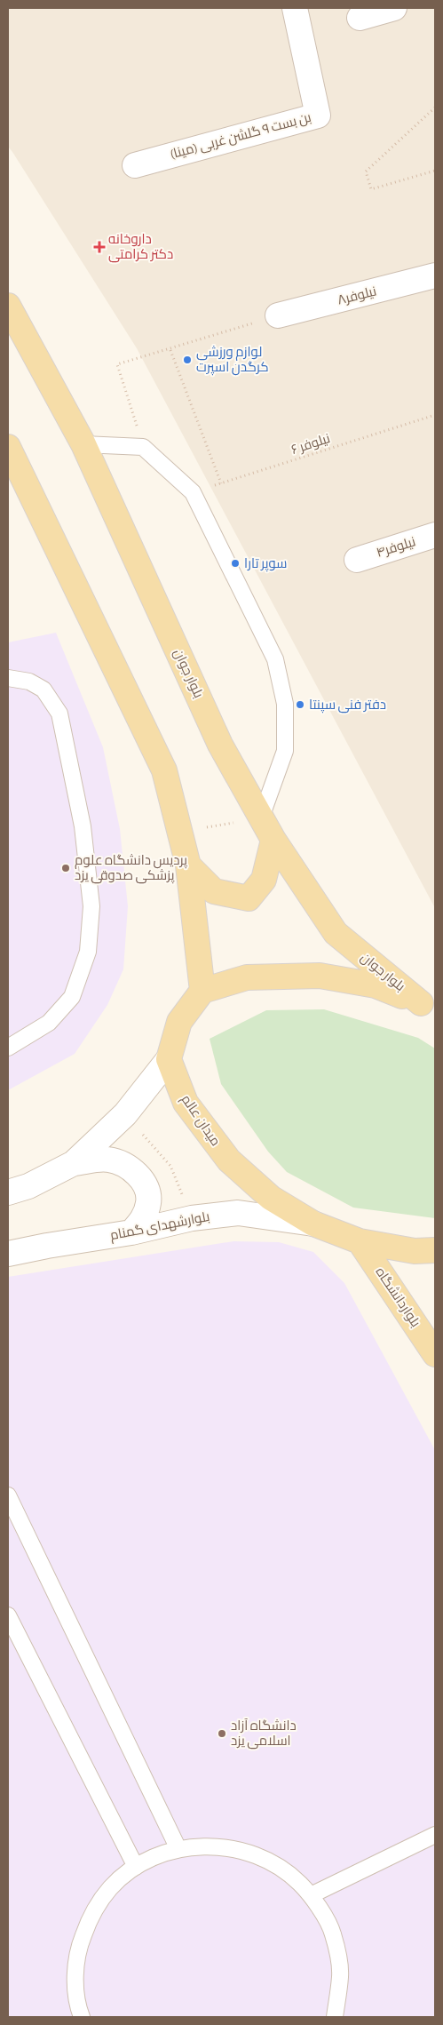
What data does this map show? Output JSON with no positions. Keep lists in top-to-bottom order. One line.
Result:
{"streets":{"main road":["بن بست ۹ گلشن غربی (مینا)","نیلوفر۸","نیلوفر۴","بلوار جوان","میدان عالم","بلوارشهدای گمنام","بلواردانشگاه"],"path":["نیلوفر ۶"]},"crossings":[["میدان عالم","بلوارشهدای گمنام"],["میدان عالم","بلواردانشگاه"]],"places":{"health":["داروخانه دکتر کرامتی"],"other":["لوازم ورزشی کرگدن اسپرت","سوپر تارا","دفتر فنی سپنتا","پردیس دانشگاه علوم پزشکی صدوقی یزد","دانشگاه آزاد اسلامی یزد"]}}
